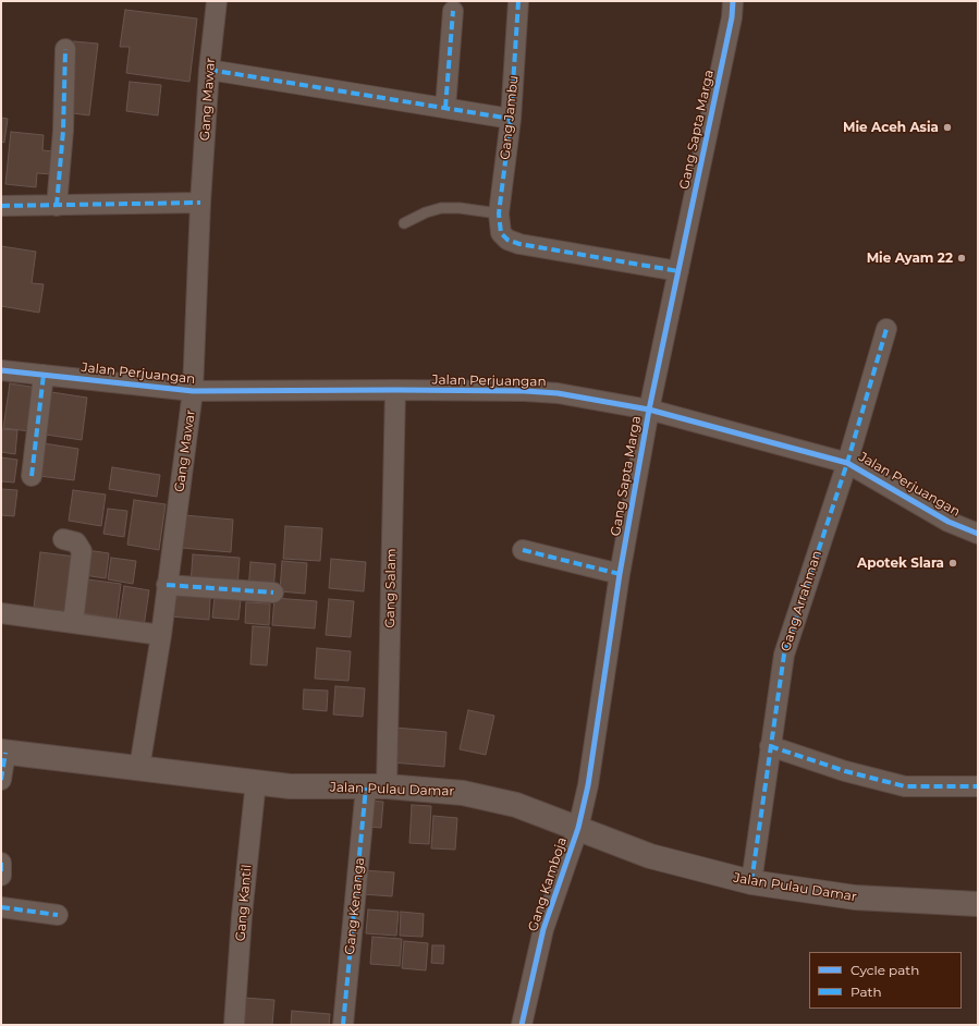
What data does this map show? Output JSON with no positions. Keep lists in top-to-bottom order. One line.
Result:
{"streets":{"street":["Gang Mawar","Gang Jambu","Gang Sapta Marga","Jalan Perjuangan","Gang Salam","Gang Arrahman","Jalan Pulau Damar","Gang Kamboja","Gang Kantil","Gang Kenanga"]},"crossings":[["Gang Mawar","Jalan Perjuangan"],["Gang Mawar","Jalan Pulau Damar"],["Gang Sapta Marga","Jalan Perjuangan"],["Gang Sapta Marga","Jalan Pulau Damar"],["Gang Sapta Marga","Gang Kamboja"],["Jalan Perjuangan","Gang Salam"],["Jalan Perjuangan","Gang Arrahman"],["Gang Salam","Jalan Pulau Damar"],["Gang Salam","Gang Kenanga"],["Gang Arrahman","Jalan Pulau Damar"],["Jalan Pulau Damar","Gang Kamboja"],["Jalan Pulau Damar","Gang Kantil"],["Jalan Pulau Damar","Gang Kenanga"]],"places":["Mie Aceh Asia","Mie Ayam 22","Apotek Slara"],"legend":["Cycle path","Path"]}
